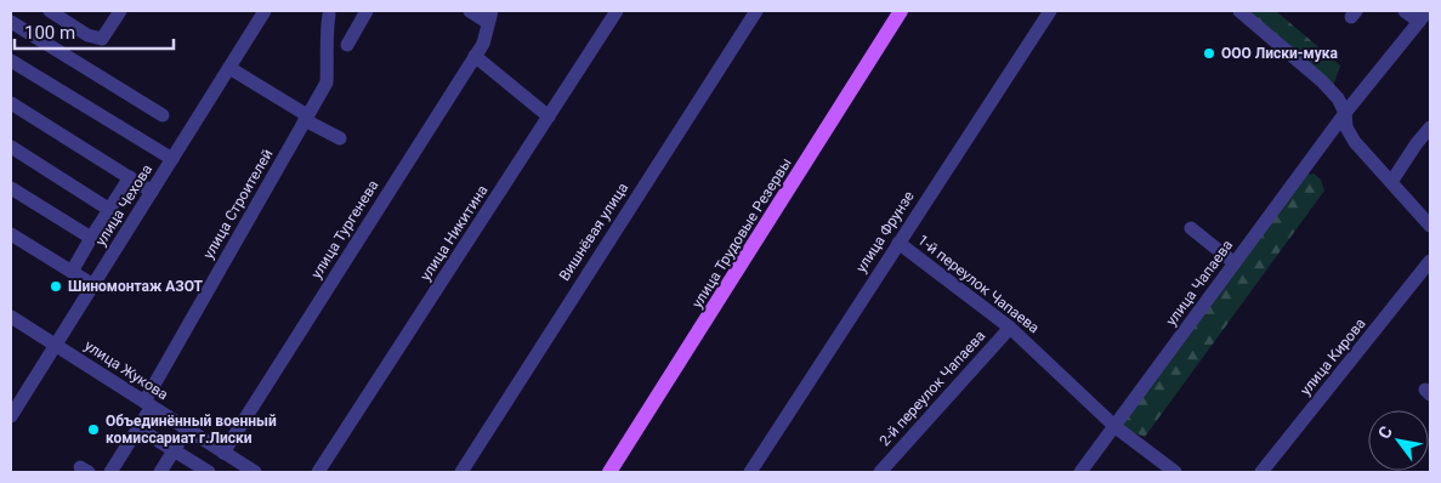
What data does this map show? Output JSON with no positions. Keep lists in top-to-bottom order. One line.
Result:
{"streets":{"main road":["улица Трудовые Резервы"],"street":["улица Строителей","улица Чехова","улица Тургенева","Вишнёвая улица","улица Фрунзе","улица Никитина","улица Чапаева","1-й переулок Чапаева","улица Кирова","улица Жукова","2-й переулок Чапаева"]},"crossings":[["улица Строителей","улица Жукова"],["улица Чехова","улица Жукова"],["улица Тургенева","улица Жукова"],["улица Фрунзе","1-й переулок Чапаева"],["улица Чапаева","1-й переулок Чапаева"],["1-й переулок Чапаева","2-й переулок Чапаева"]],"places":["ООО Лиски-мука","Шиномонтаж АЗОТ","Объединённый военный комиссариат г.Лиски"],"scale_bar":"100 m","north":"top left"}
